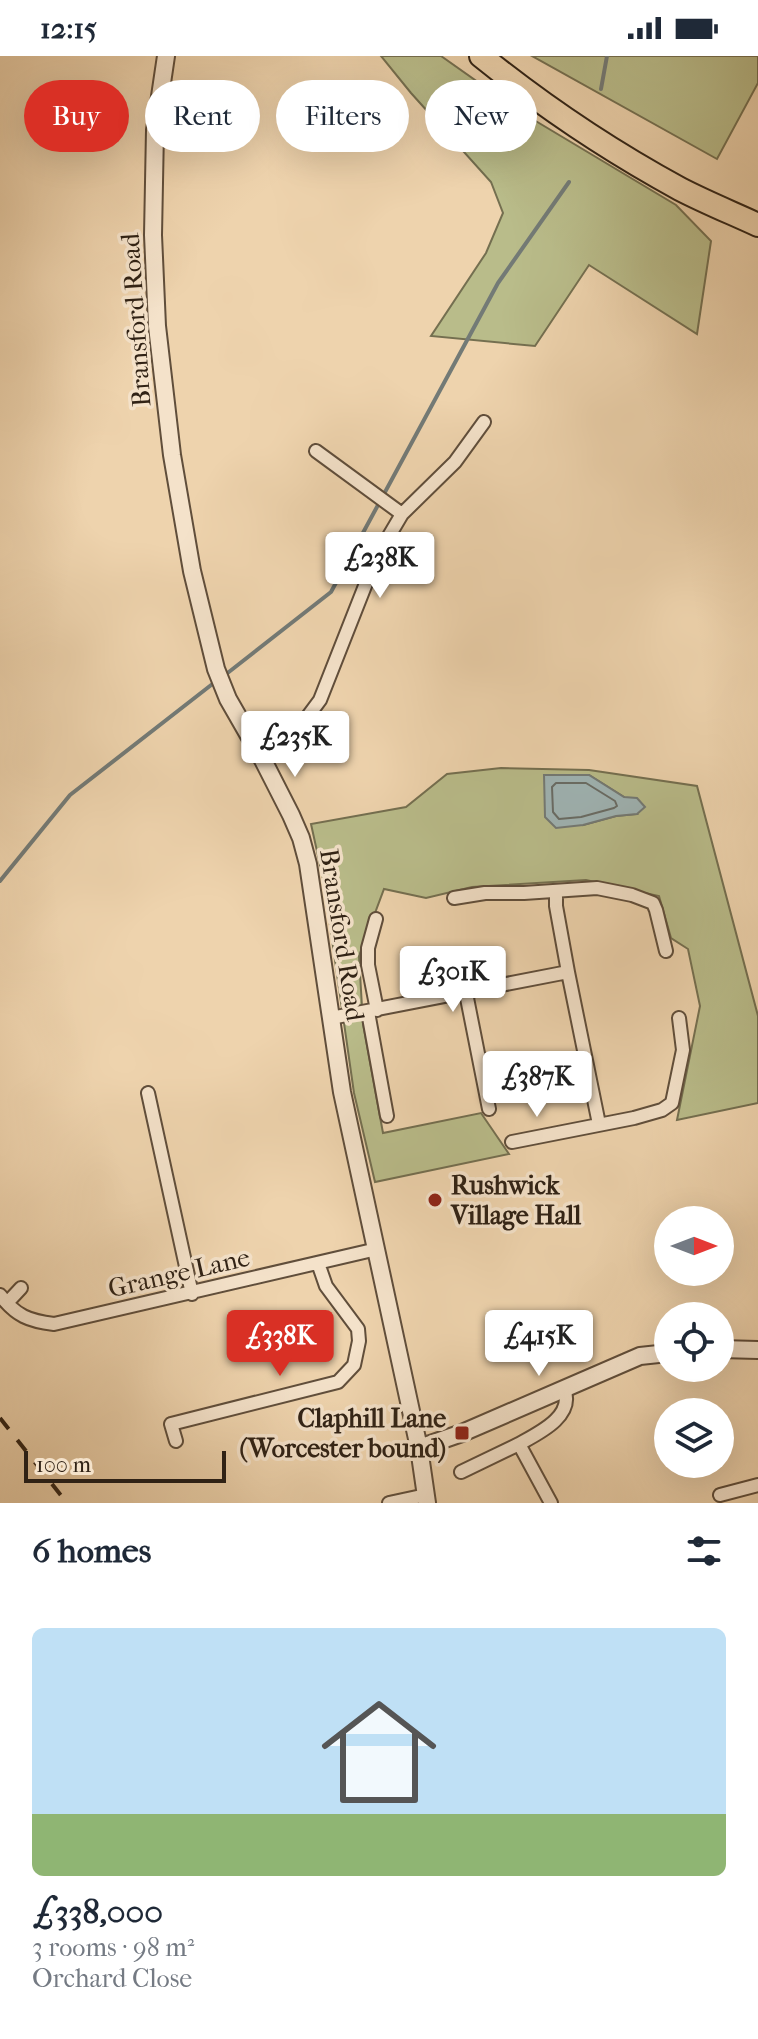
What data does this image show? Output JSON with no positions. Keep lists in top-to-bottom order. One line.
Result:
{"streets":{"street":["Bransford Road","Grange Lane"]},"crossings":[["Bransford Road","Grange Lane"]],"places":{"other":["Rushwick Village Hall"],"transit":["Claphill Lane (Worcester bound)"]},"scale_bar":"100 m","north":"right","page":{"status":"12:15","chip":["Buy","Rent","Filters","New"],"price":["£238K","£235K","£301K","£387K","£338K","£415K"],"scale":"100 m","heading":"6 homes","list":[{"name":"£338,000","note":"3 rooms · 98 m² · Orchard Close"}]}}
